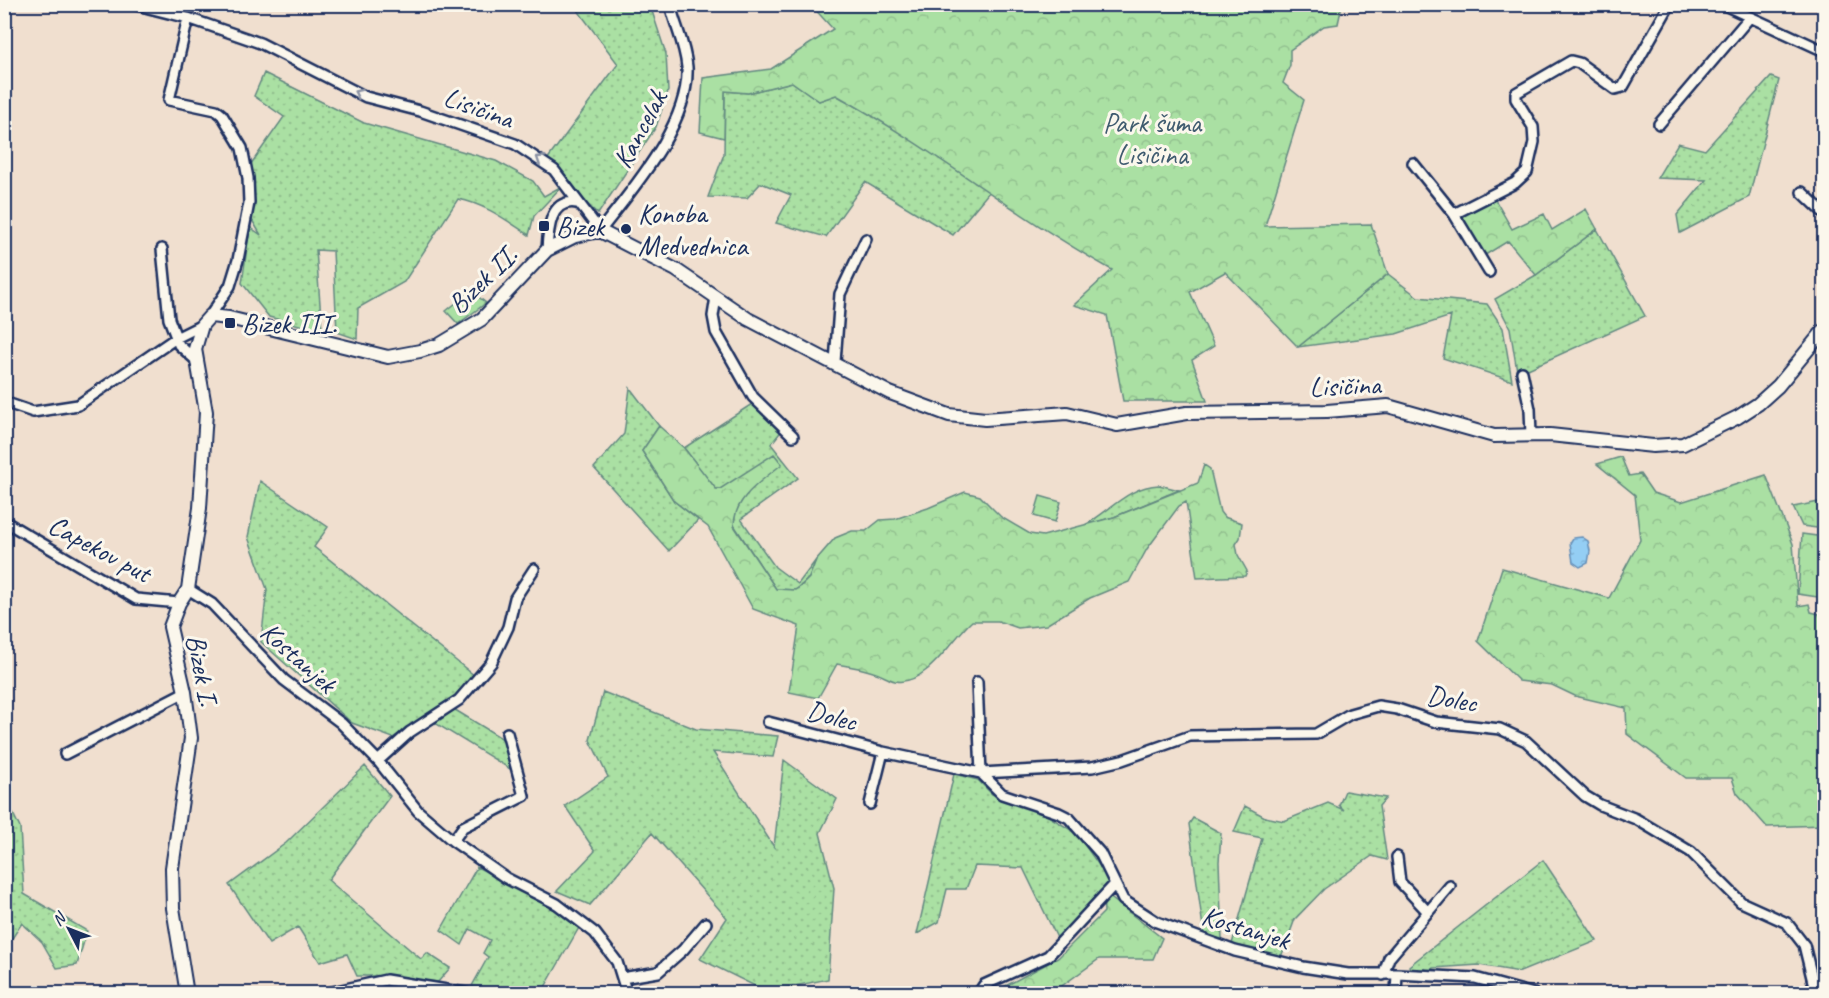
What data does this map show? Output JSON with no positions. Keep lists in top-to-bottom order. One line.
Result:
{"streets":{"street":["Lisičina","Kancelak","Bizek II.","Capekov put","Kostanjek","Bizek I.","Dolec"]},"crossings":[["Lisičina","Kancelak"],["Lisičina","Bizek II."],["Kancelak","Bizek II."],["Bizek II.","Bizek I."],["Capekov put","Bizek I."],["Kostanjek","Bizek I."],["Kostanjek","Dolec"]],"parks":["Park šuma Lisičina"],"places":{"transit":["Bizek","Bizek III."],"other":["Konoba Medvednica"]},"north":"top left"}
